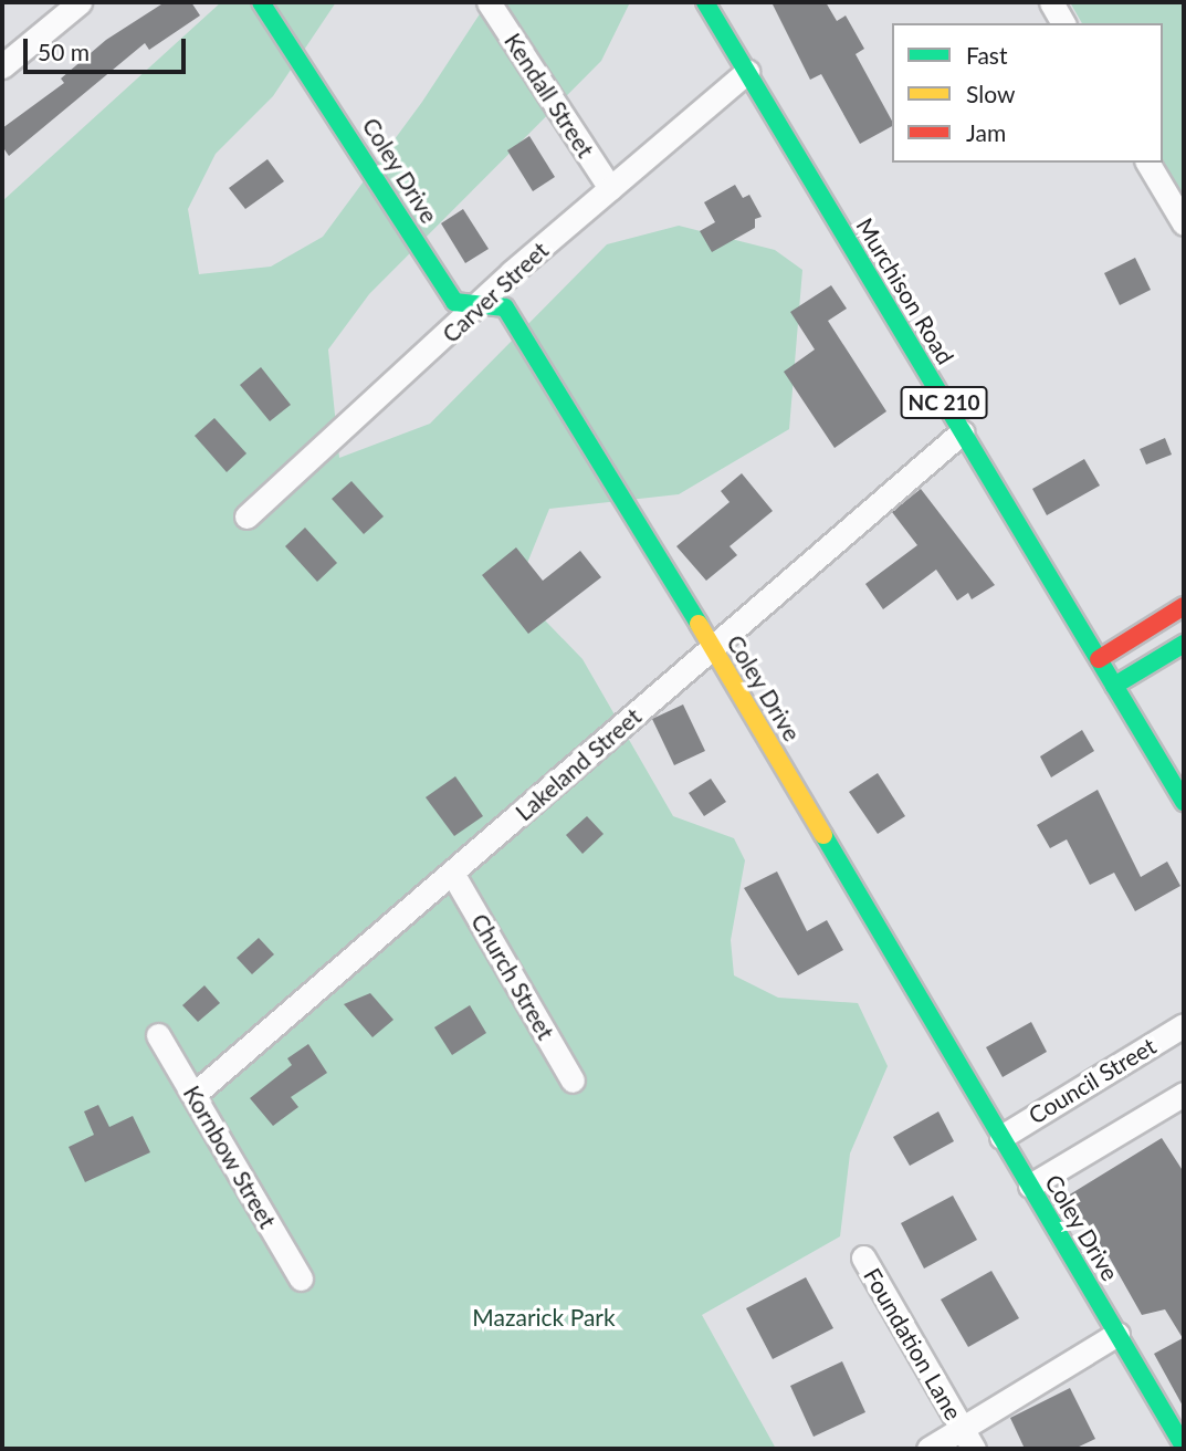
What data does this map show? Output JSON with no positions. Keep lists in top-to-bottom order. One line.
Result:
{"streets":{"street":["Kendall Street","Coley Drive","Murchison Road","Carver Street","NC 210","Lakeland Street","Church Street","Council Street","Kornbow Street","Foundation Lane"]},"crossings":[["Kendall Street","Carver Street"],["Coley Drive","Carver Street"],["Coley Drive","Lakeland Street"],["Coley Drive","Council Street"],["Coley Drive","Foundation Lane"],["Murchison Road","Carver Street"],["Murchison Road","Lakeland Street"],["Lakeland Street","Church Street"],["Lakeland Street","Kornbow Street"]],"parks":["Mazarick Park"],"legend":["Fast","Slow","Jam"],"scale_bar":"50 m"}
